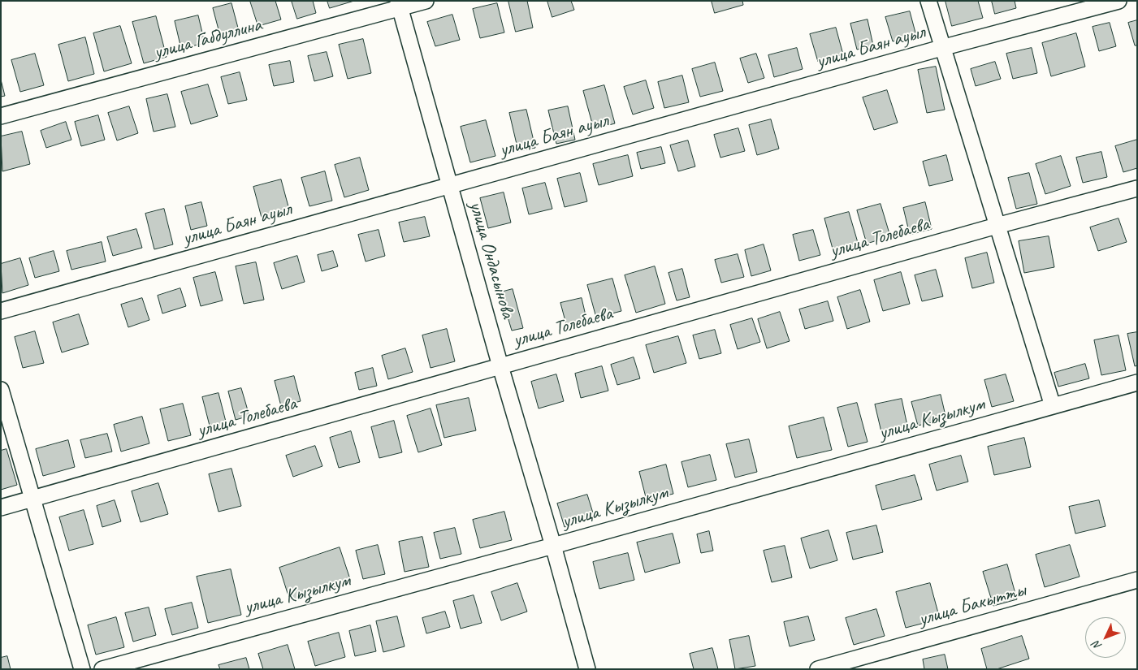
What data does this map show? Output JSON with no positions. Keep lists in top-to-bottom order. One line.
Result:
{"streets":{"street":["улица Габдуллина","улица Баян ауыл","улица Толебаева","улица Ондасынова","улица Кызылкум","улица Бакытты"]},"crossings":[["улица Габдуллина","улица Ондасынова"],["улица Баян ауыл","улица Ондасынова"],["улица Толебаева","улица Ондасынова"],["улица Ондасынова","улица Кызылкум"]],"north":"bottom left"}
